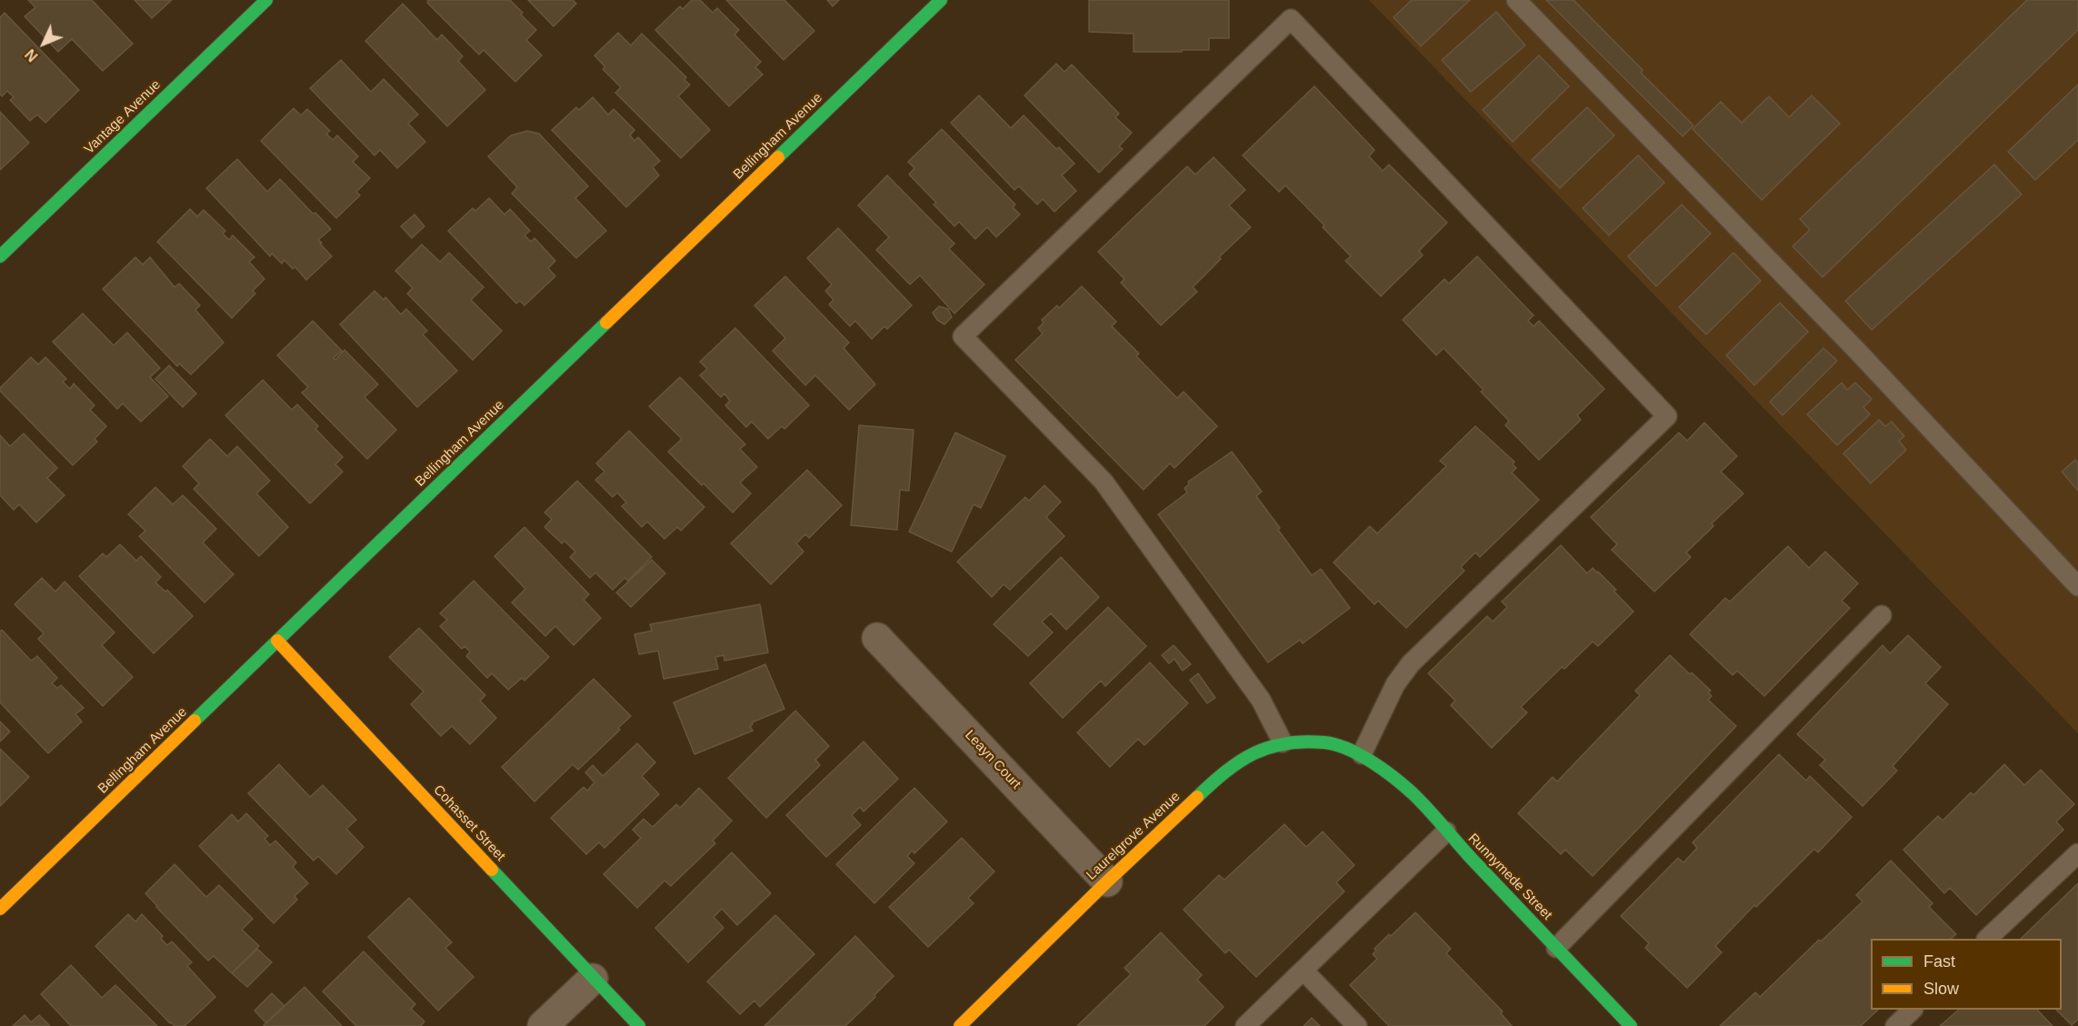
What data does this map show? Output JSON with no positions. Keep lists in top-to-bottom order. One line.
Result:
{"streets":{"street":["Vantage Avenue","Bellingham Avenue","Leayn Court","Cohasset Street","Laurelgrove Avenue","Runnymede Street"]},"crossings":[["Bellingham Avenue","Cohasset Street"],["Leayn Court","Laurelgrove Avenue"],["Laurelgrove Avenue","Runnymede Street"]],"legend":["Fast","Slow"],"north":"bottom left"}
